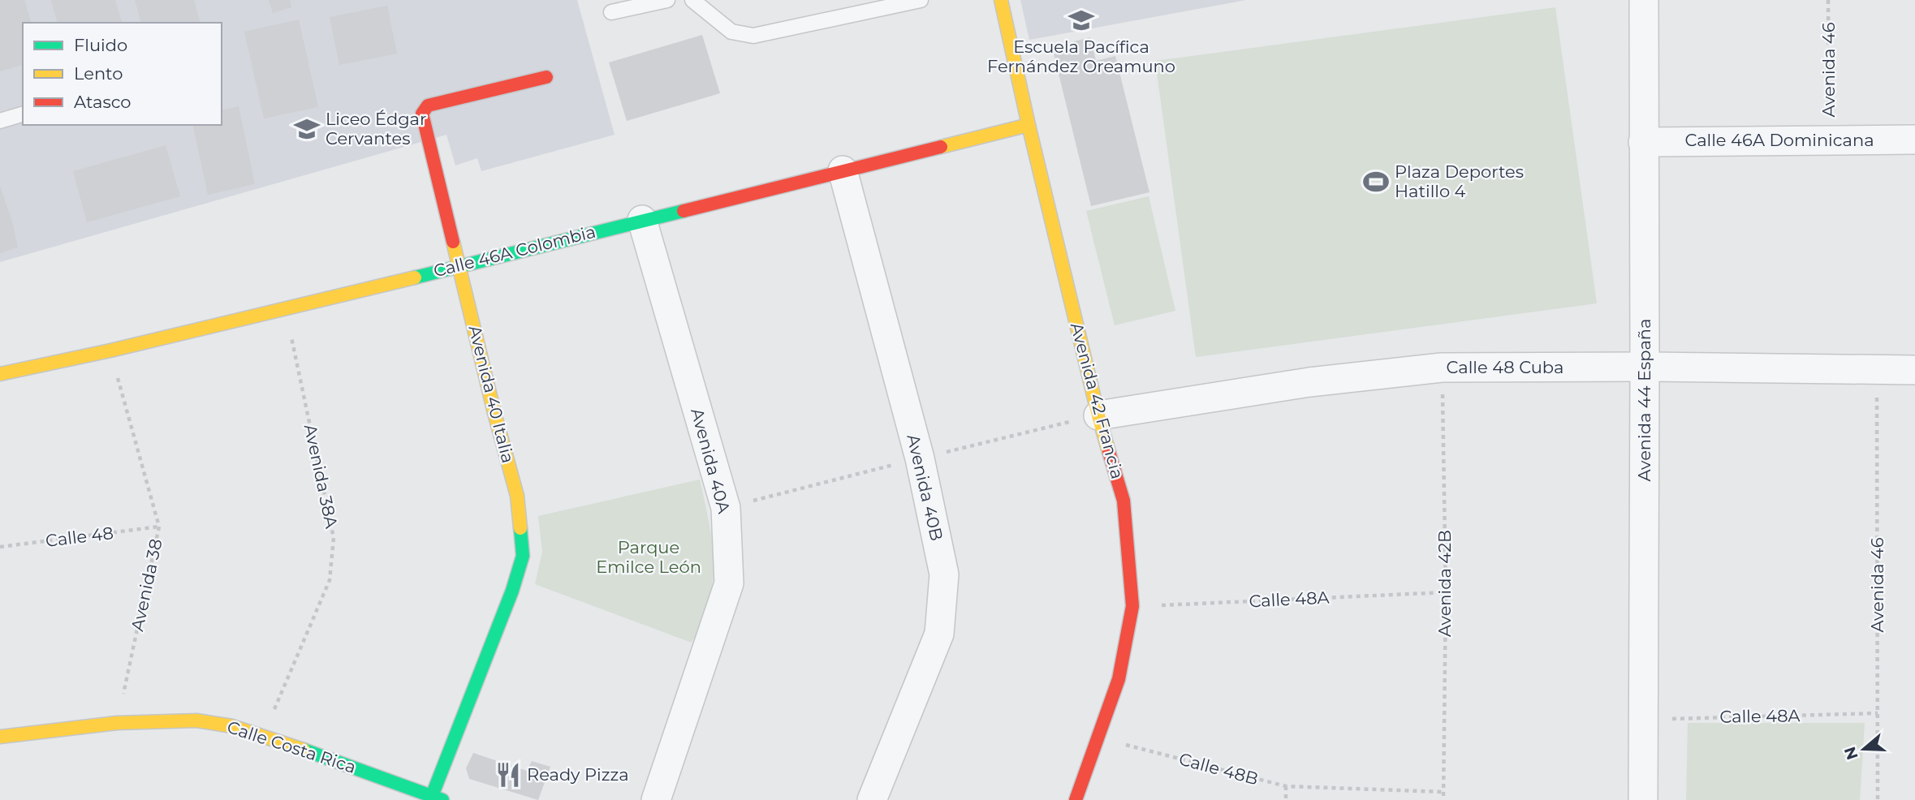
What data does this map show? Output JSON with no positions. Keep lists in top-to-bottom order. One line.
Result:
{"streets":{"street":["Calle 46A Dominicana","Calle 46A Colombia","Calle 48 Cuba","Avenida 40 Italia","Avenida 44 España","Avenida 42 Francia","Avenida 40A","Avenida 40B","Calle Costa Rica"],"path":["Avenida 46","Avenida 38A","Calle 48","Avenida 42B","Avenida 38","Calle 48A","Calle 48B"]},"crossings":[["Avenida 46","Calle 46A Dominicana"],["Avenida 46","Calle 48 Cuba"],["Avenida 46","Calle 48A"],["Calle 46A Dominicana","Avenida 44 España"],["Calle 46A Colombia","Avenida 40 Italia"],["Calle 46A Colombia","Avenida 42 Francia"],["Calle 46A Colombia","Avenida 40A"],["Calle 46A Colombia","Avenida 38A"],["Calle 46A Colombia","Avenida 40B"],["Calle 46A Colombia","Avenida 38"],["Calle 48 Cuba","Avenida 44 España"],["Calle 48 Cuba","Avenida 42 Francia"],["Calle 48 Cuba","Avenida 42B"],["Avenida 40 Italia","Calle Costa Rica"],["Avenida 44 España","Calle 48A"],["Avenida 42 Francia","Calle 48A"],["Avenida 42 Francia","Calle 48B"],["Avenida 38A","Calle Costa Rica"],["Calle 48","Avenida 38"],["Avenida 42B","Calle 48A"],["Avenida 42B","Calle 48B"],["Avenida 38","Calle Costa Rica"]],"parks":["Parque Emilce León"],"places":{"school or university":["Escuela Pacífica Fernández Oreamuno","Liceo Édgar Cervantes"],"sports":["Plaza Deportes Hatillo 4"],"restaurant":["Ready Pizza"]},"legend":["Fluido","Lento","Atasco"],"north":"left"}
